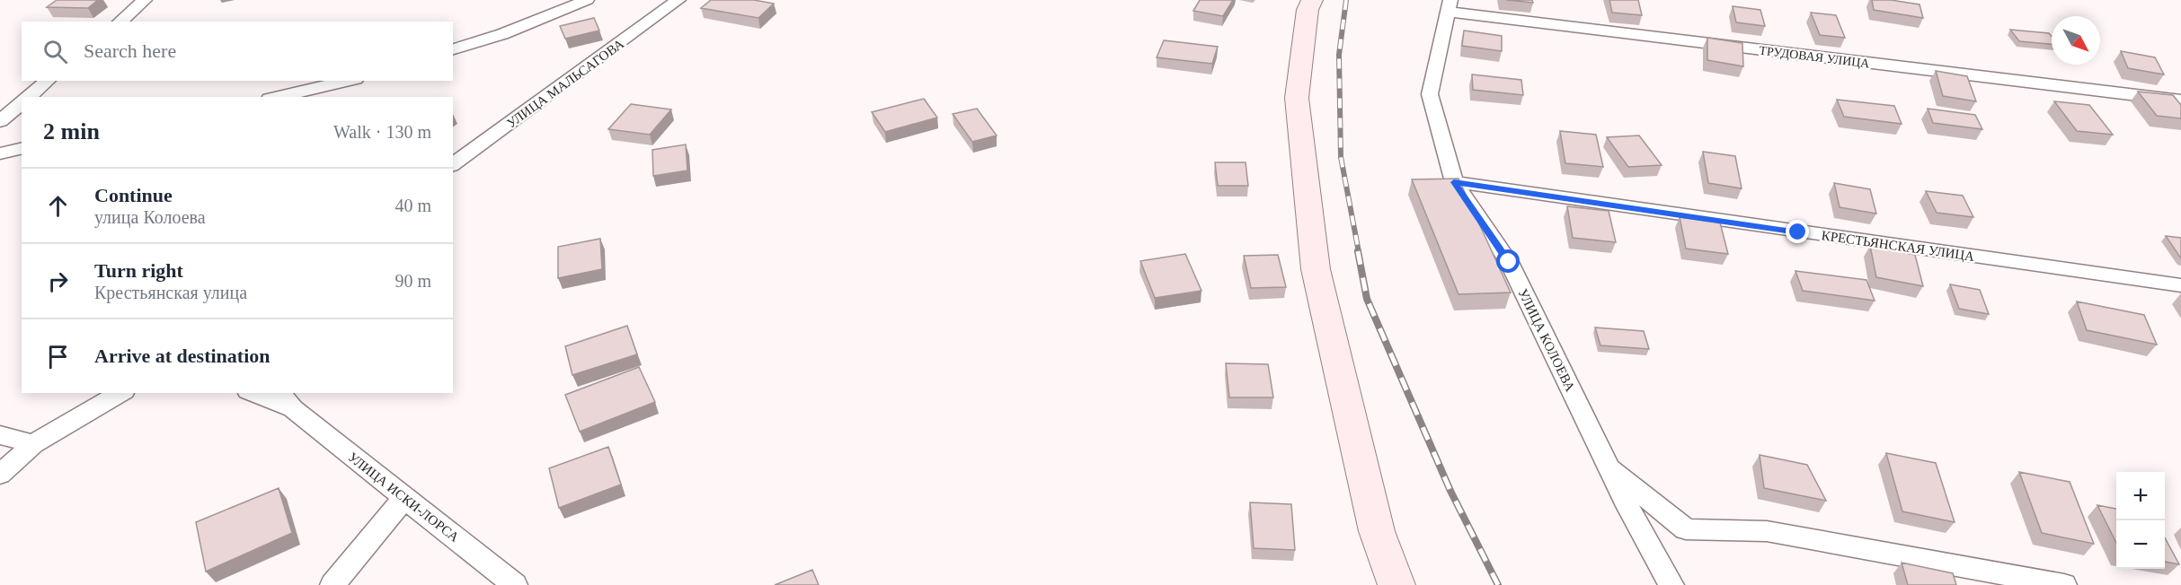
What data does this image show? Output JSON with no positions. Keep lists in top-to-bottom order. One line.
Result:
{"streets":{"street":["ТРУДОВАЯ УЛИЦА","УЛИЦА МАЛЬСАГОВА","КРЕСТЬЯНСКАЯ УЛИЦА","УЛИЦА КОЛОЕВА","УЛИЦА ИСКИ-ЛОРСА"]},"crossings":[["ТРУДОВАЯ УЛИЦА","УЛИЦА КОЛОЕВА"],["КРЕСТЬЯНСКАЯ УЛИЦА","УЛИЦА КОЛОЕВА"]],"north":"bottom right","page":{"search":"Search here","heading":["2 min","Walk · 130 m"],"list":[["Continue","улица Колоева","40 m"],["Turn right","Крестьянская улица","90 m"],"Arrive at destination"],"map_buttons":["+","−"]}}
